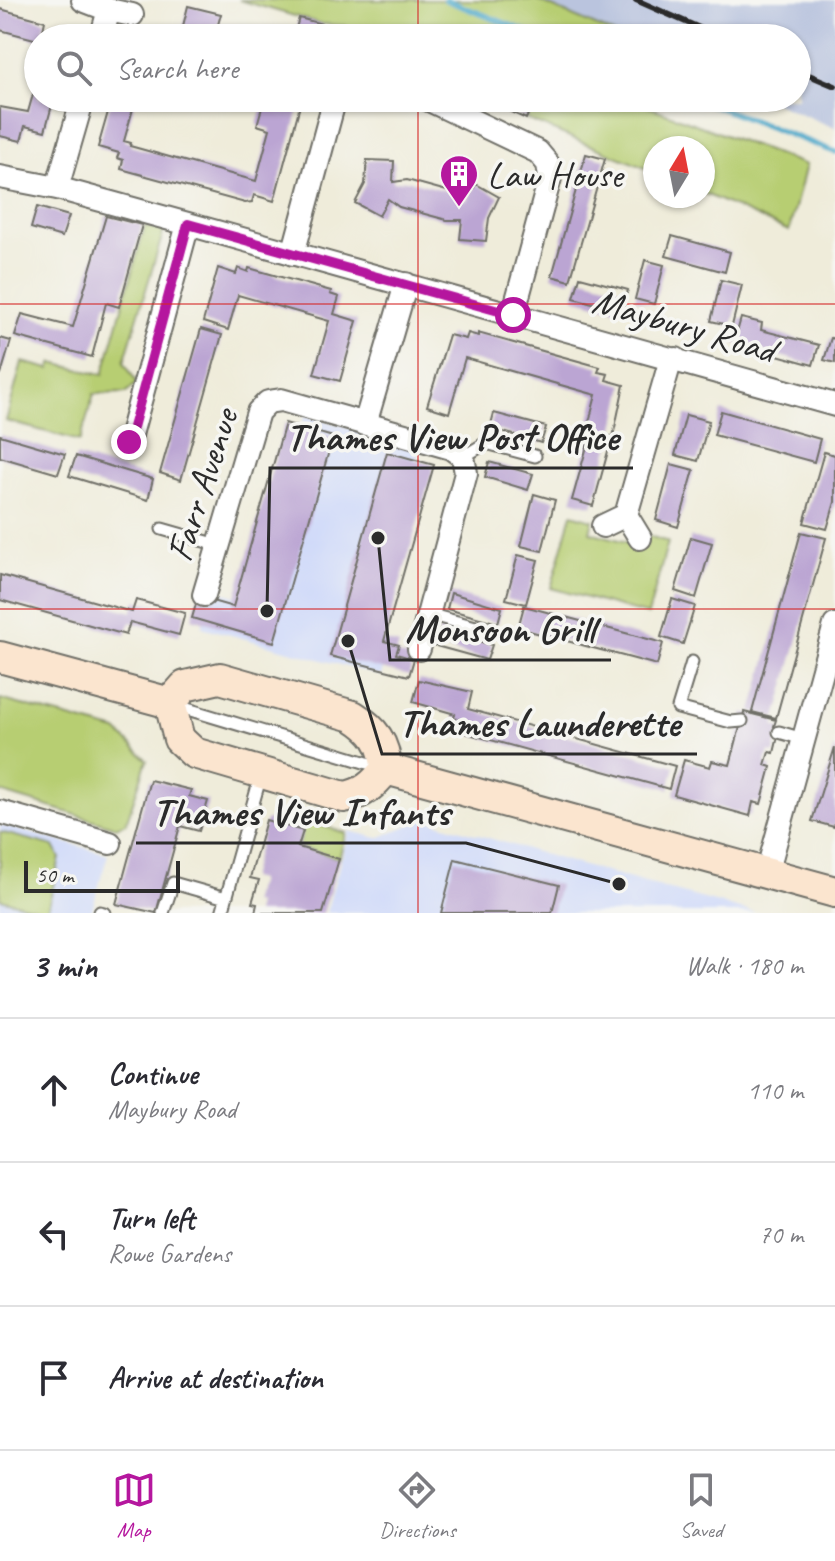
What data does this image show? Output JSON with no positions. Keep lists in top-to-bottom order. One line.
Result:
{"streets":{"street":["Maybury Road","Farr Avenue"]},"places":{"building":["Law House"],"other":["Monsoon Grill","Thames View Post Office","Thames Launderette","Thames View Infants"]},"scale_bar":"50 m","north":"top","page":{"search":"Search here","scale":"50 m","heading":["3 min","Walk · 180 m"],"list":[["Continue","Maybury Road","110 m"],["Turn left","Rowe Gardens","70 m"],"Arrive at destination"],"nav":["Map","Directions","Saved"]}}
